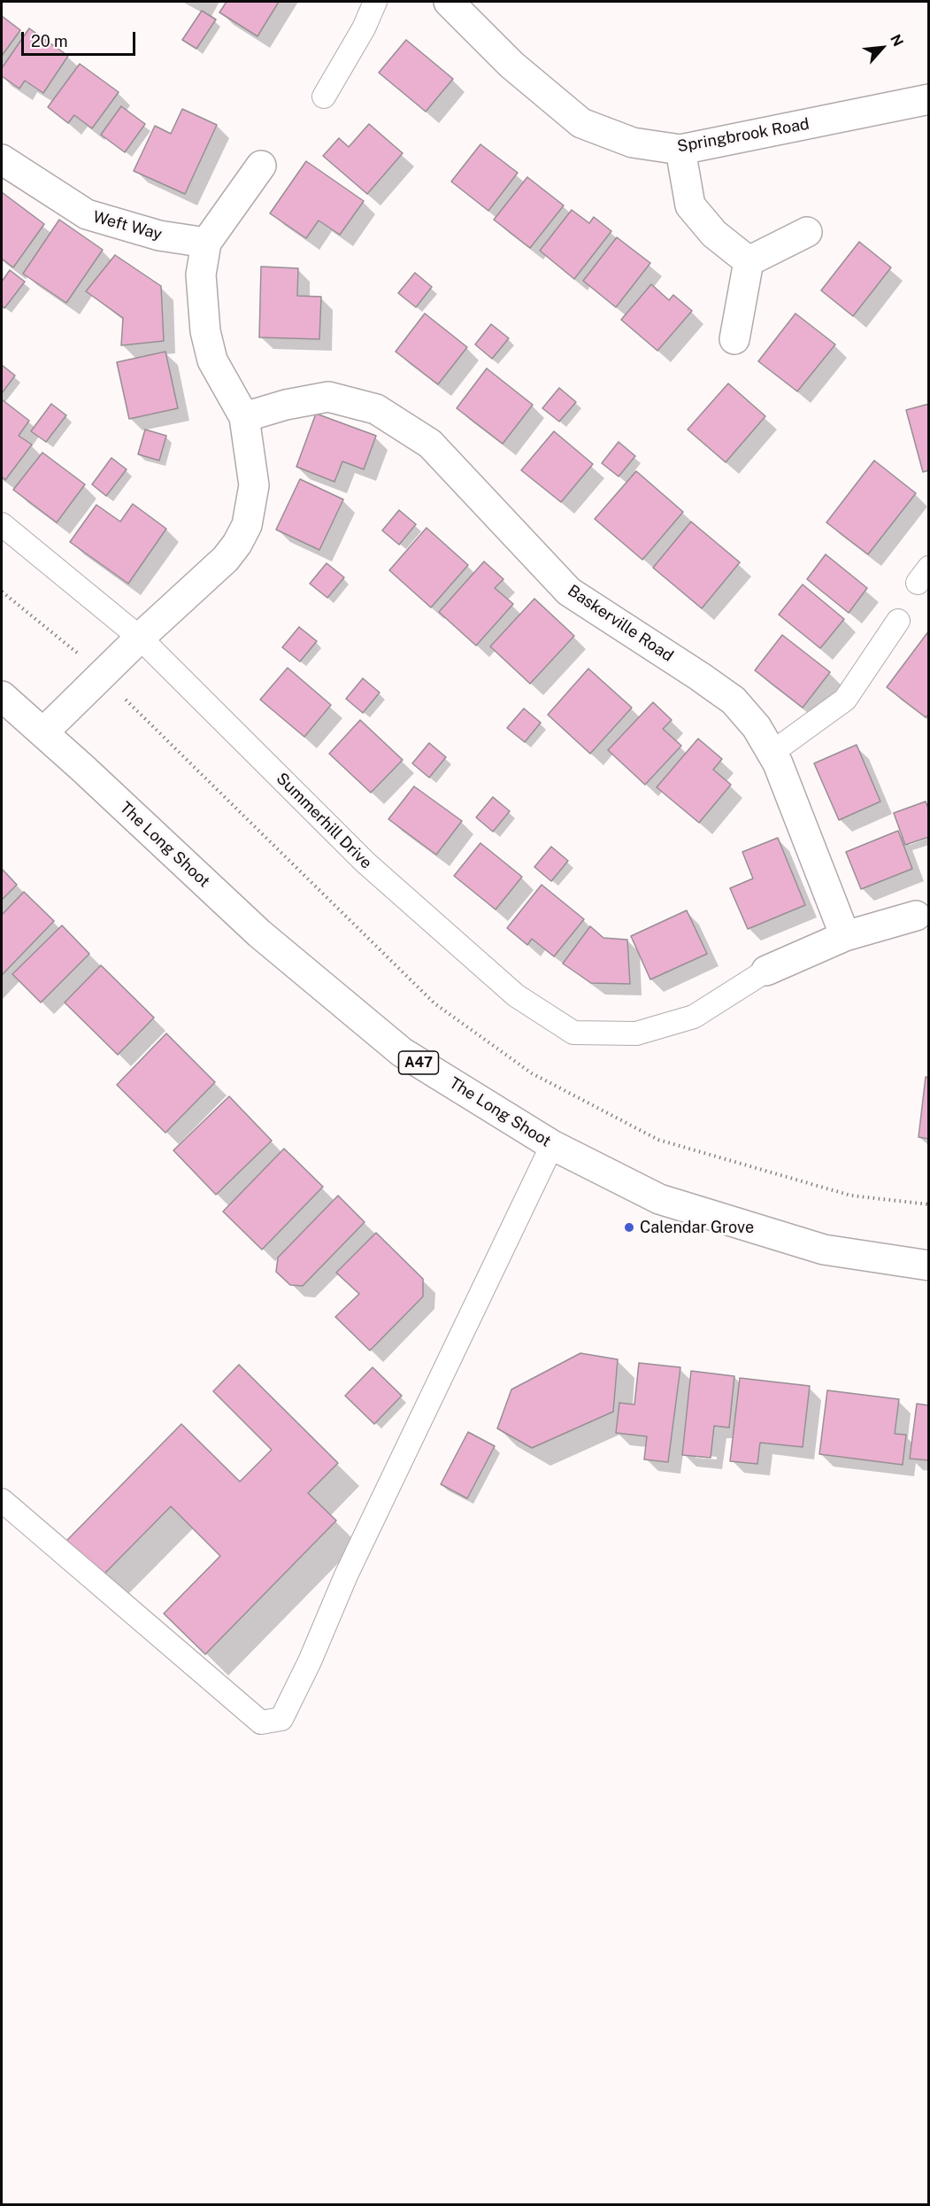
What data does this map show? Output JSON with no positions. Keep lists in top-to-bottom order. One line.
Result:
{"streets":{"street":["Springbrook Road","Weft Way","Baskerville Road","The Long Shoot","A47"],"lane":["Summerhill Drive"]},"places":["Calendar Grove"],"scale_bar":"20 m","north":"top right"}
